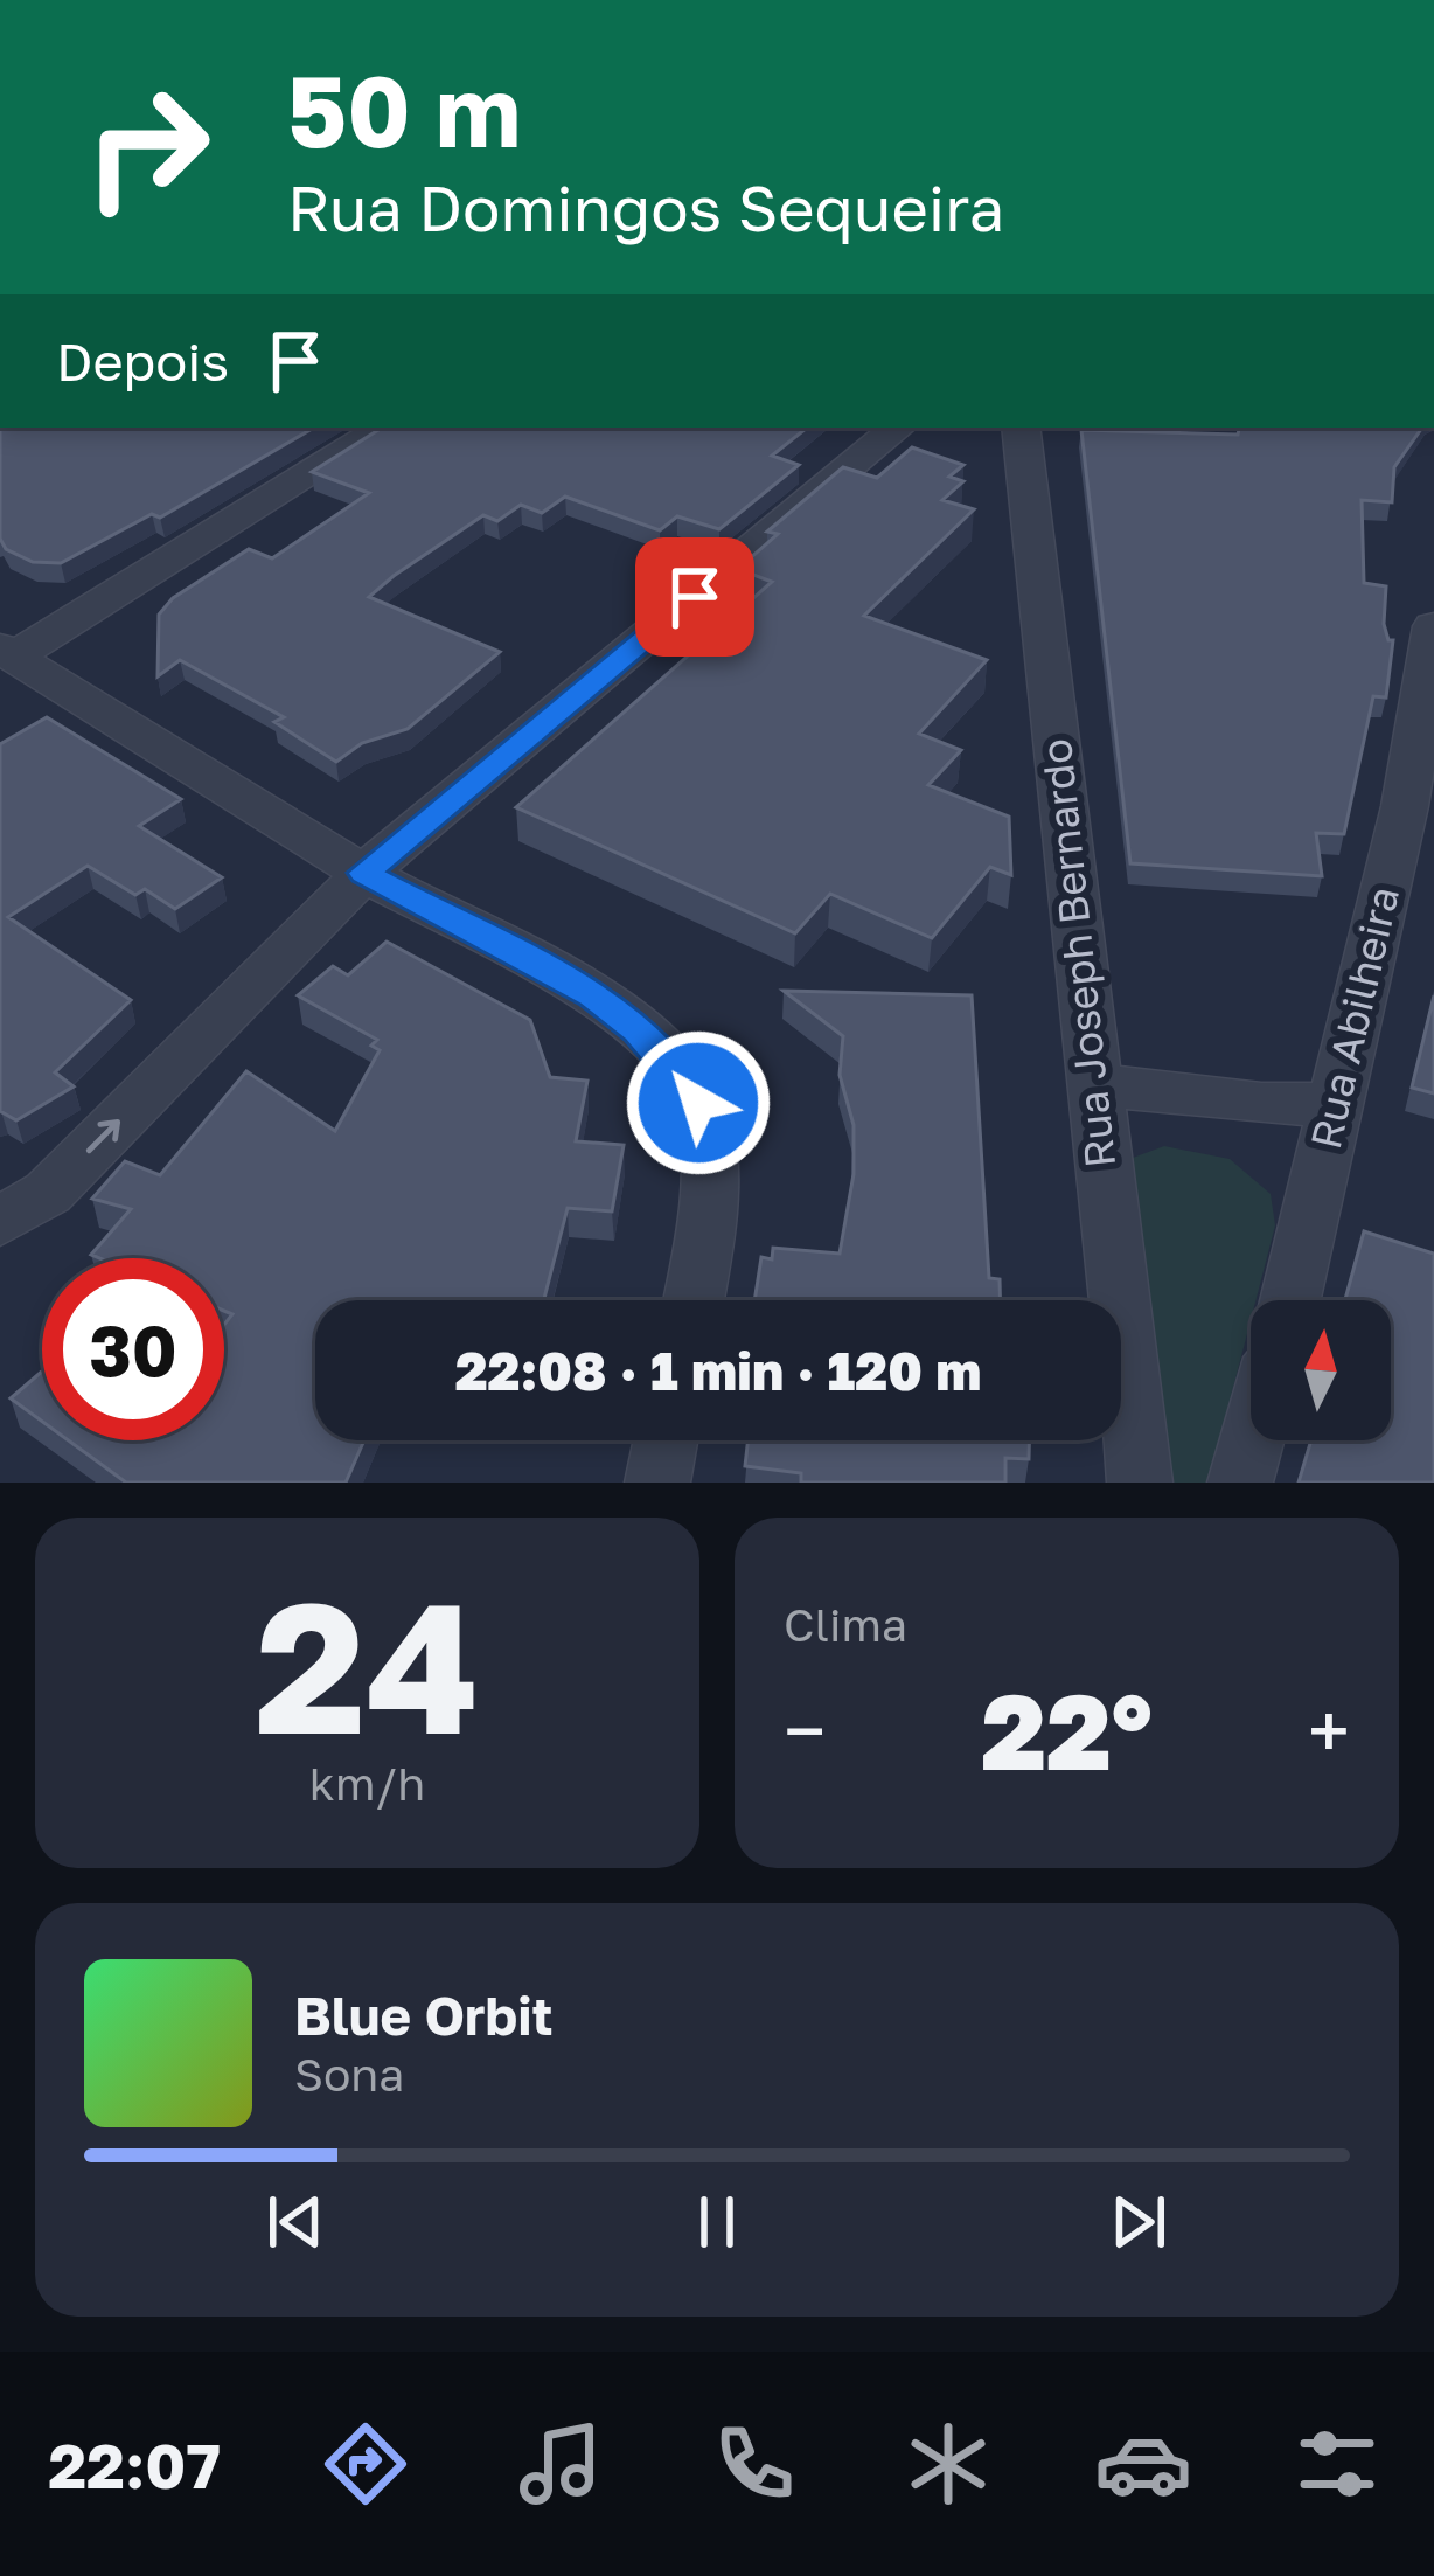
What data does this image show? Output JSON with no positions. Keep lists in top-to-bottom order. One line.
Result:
{"streets":{"street":["Rua Joseph Bernardo","Rua Abilheira"]},"north":"top","page":{"turn":["50 m","Rua Domingos Sequeira"],"then":"Depois","limit":"30","trip":"22:08 · 1 min · 120 m","tile":[["24","km/h"],"Clima"],"heat":["−","22°","+"],"song":["Blue Orbit","Sona"],"tabs":"22:07"}}
